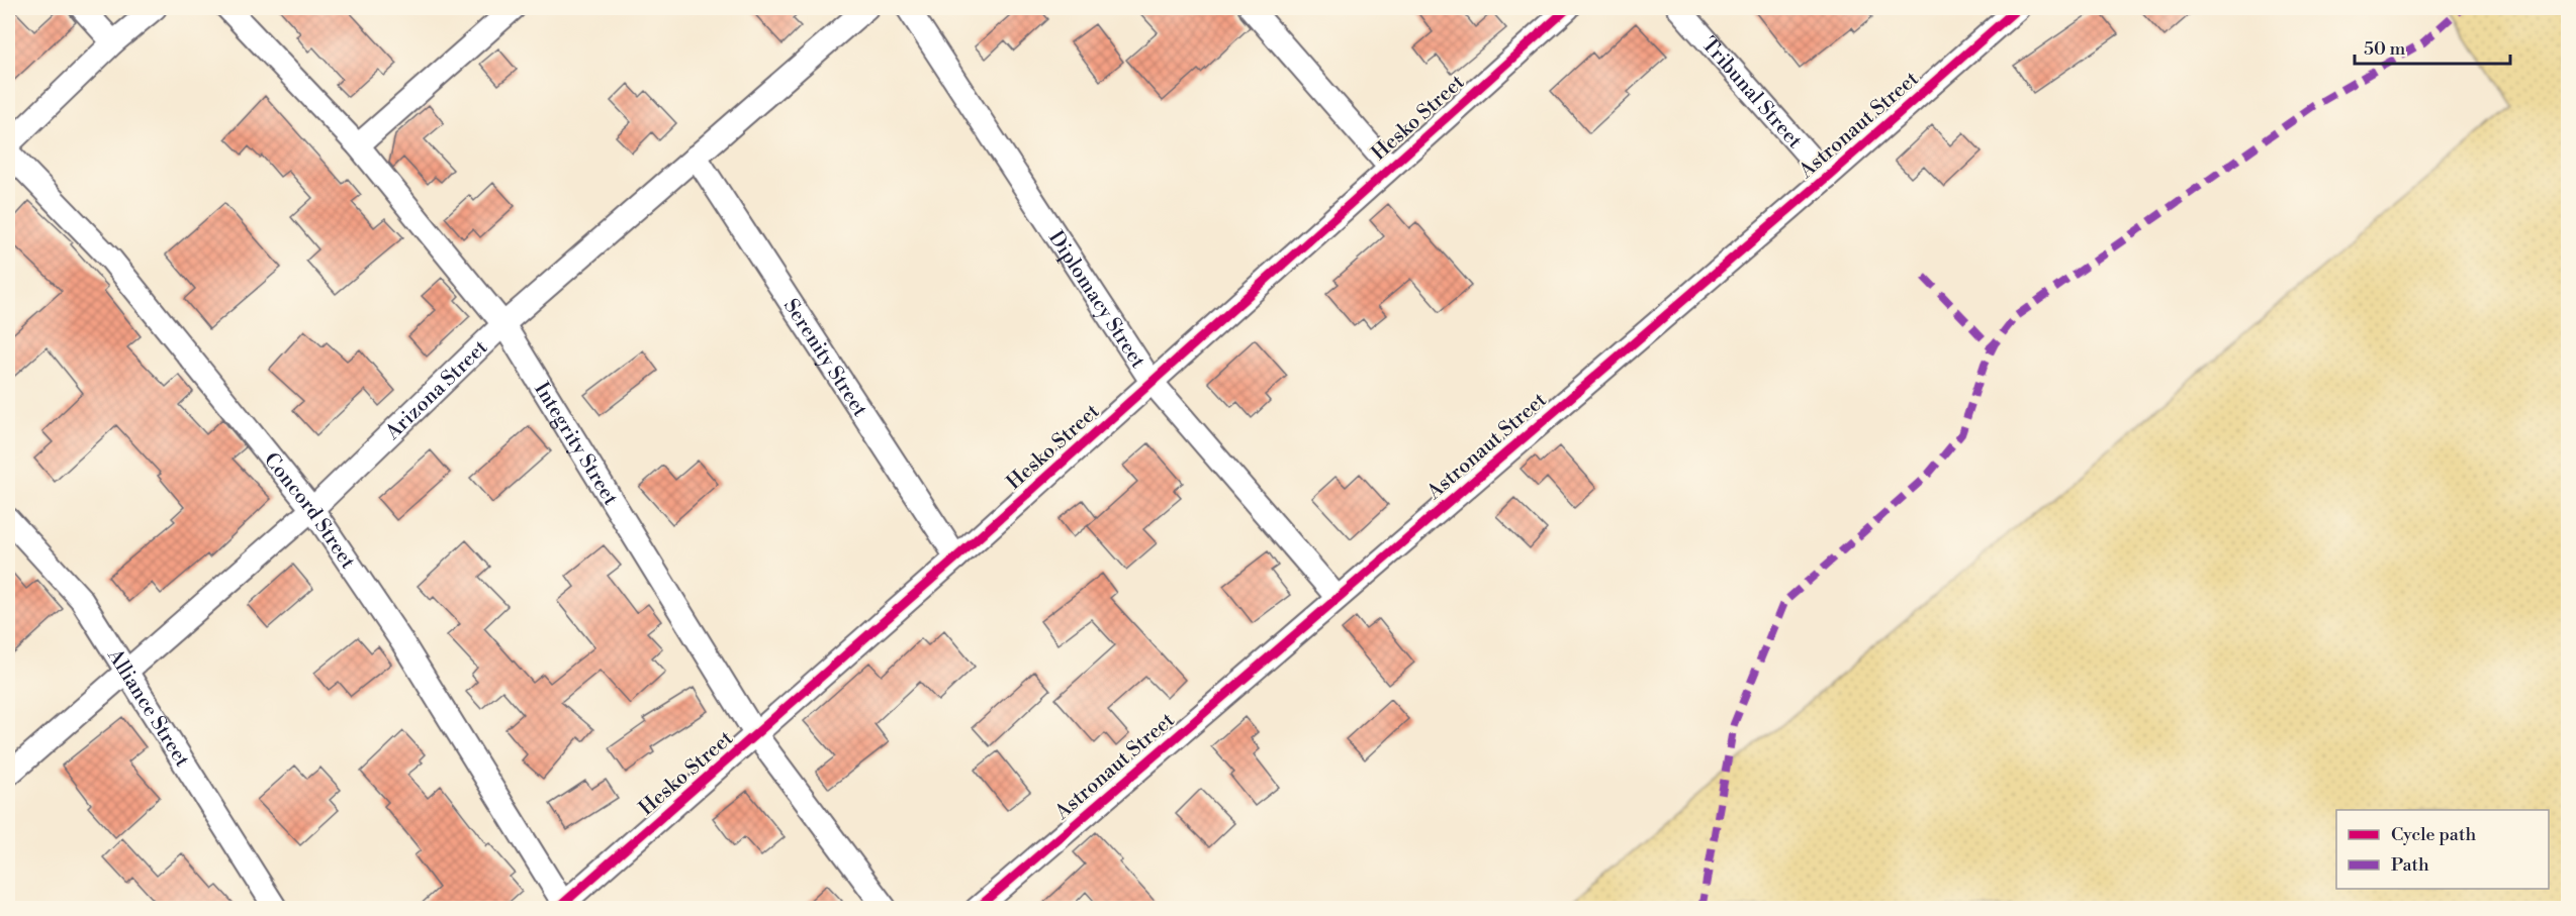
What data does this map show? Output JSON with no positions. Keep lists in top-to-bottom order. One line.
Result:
{"streets":{"street":["Tribunal Street","Hesko Street","Astronaut Street","Diplomacy Street","Serenity Street","Arizona Street","Integrity Street","Concord Street","Alliance Street"]},"crossings":[["Tribunal Street","Astronaut Street"],["Hesko Street","Diplomacy Street"],["Hesko Street","Serenity Street"],["Hesko Street","Integrity Street"],["Hesko Street","Concord Street"],["Astronaut Street","Diplomacy Street"],["Serenity Street","Arizona Street"],["Arizona Street","Integrity Street"],["Arizona Street","Concord Street"],["Arizona Street","Alliance Street"]],"legend":["Cycle path","Path"],"scale_bar":"50 m"}
